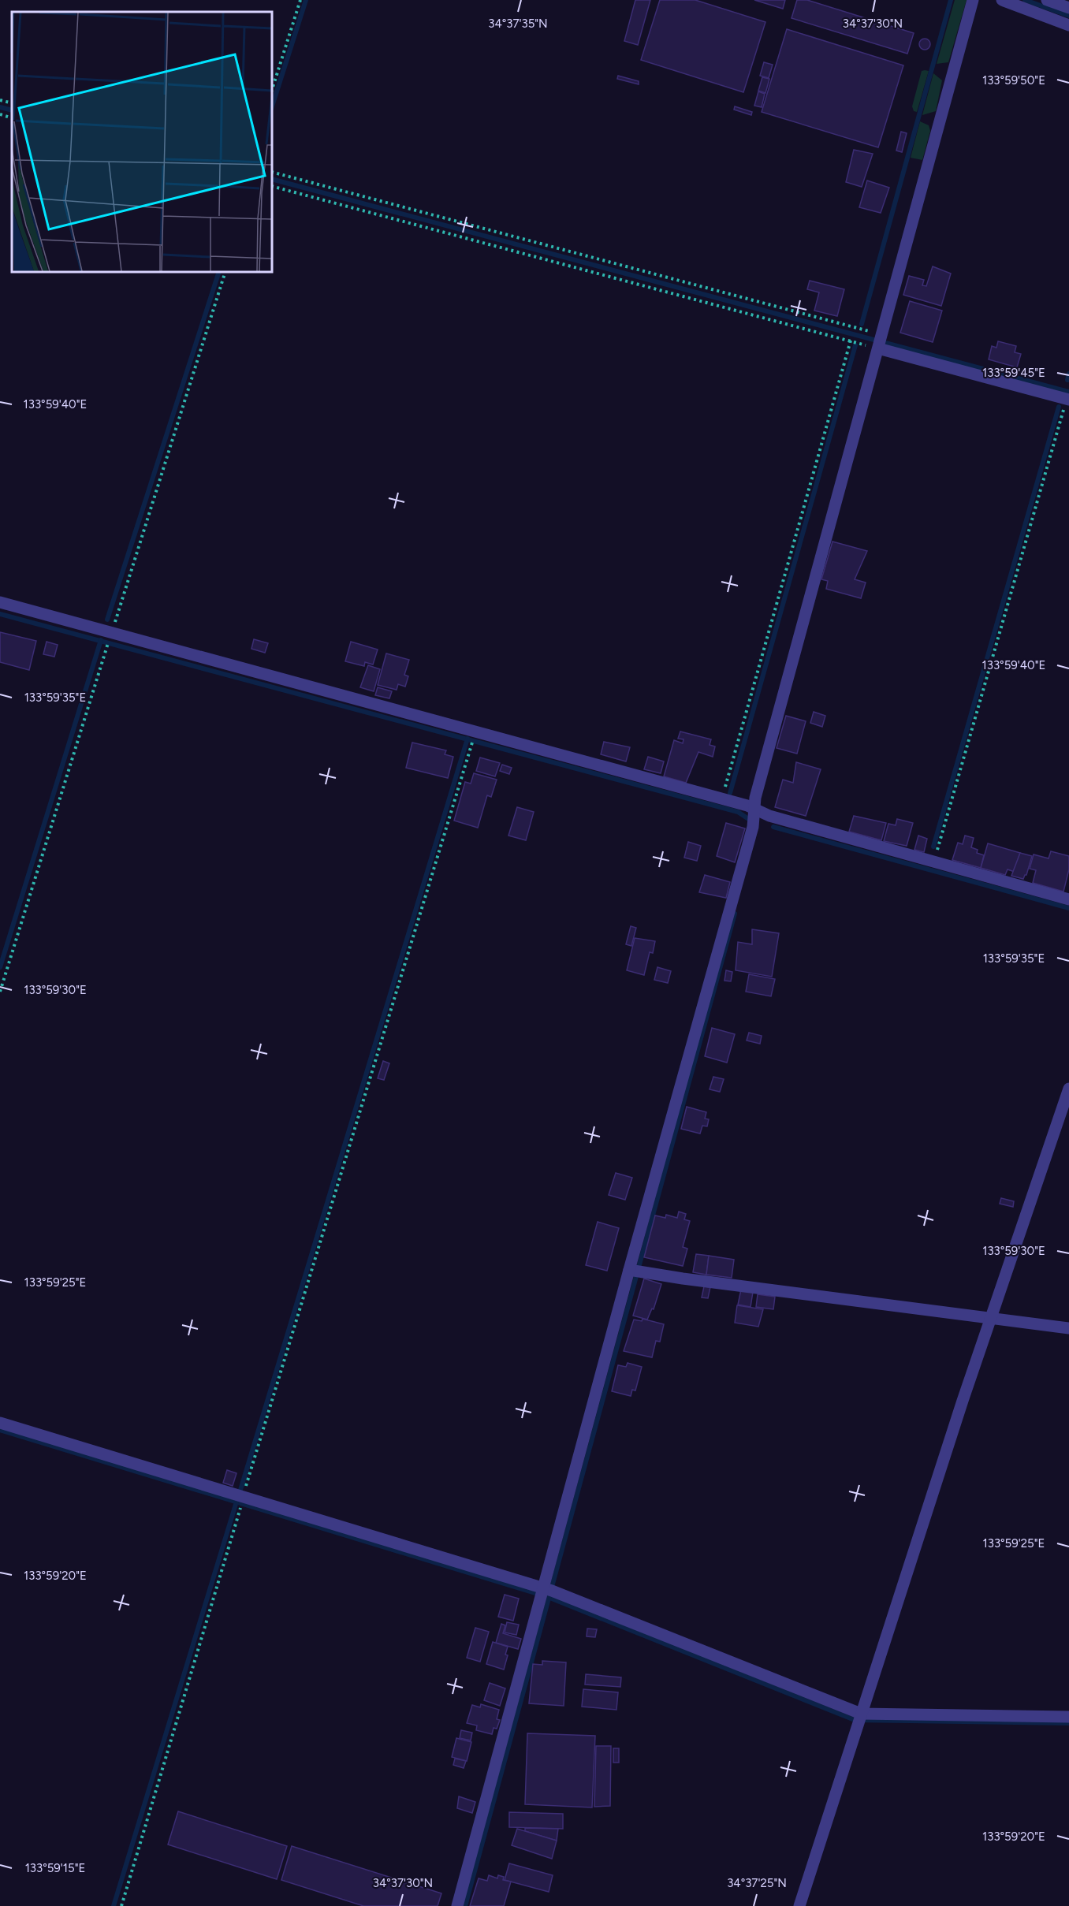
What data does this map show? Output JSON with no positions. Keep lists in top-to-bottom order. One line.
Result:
{"coordinates":["34°37'35\"N","34°37'30\"N","133°59'50\"E","133°59'45\"E","133°59'40\"E","133°59'35\"E","133°59'30\"E","133°59'25\"E","133°59'20\"E","133°59'15\"E","34°37'25\"N"]}
